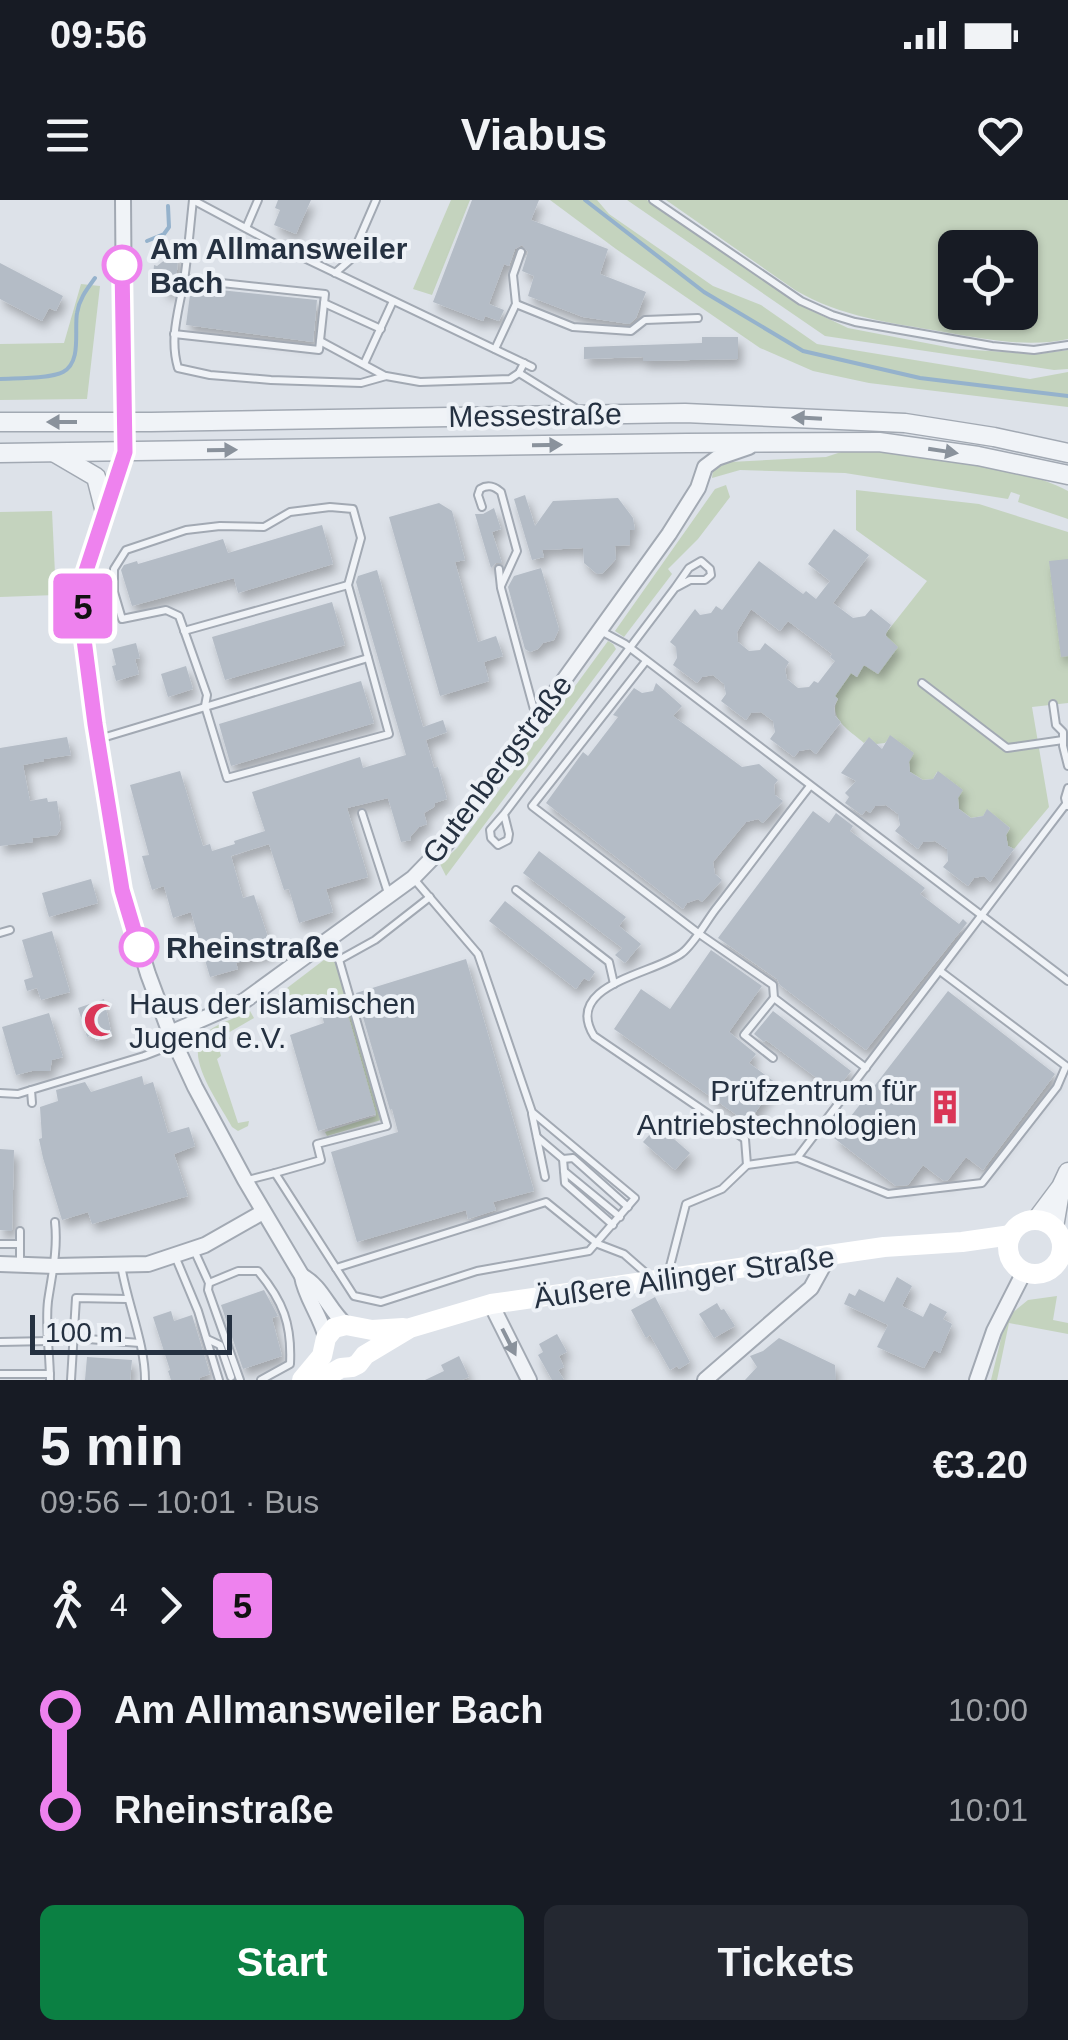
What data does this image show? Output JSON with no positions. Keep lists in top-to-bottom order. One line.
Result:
{"streets":{"main road":["Äußere Ailinger Straße"],"street":["Messestraße","Gutenbergstraße"]},"crossings":[["Messestraße","Gutenbergstraße"]],"places":{"other":["Am Allmansweiler Bach","Rheinstraße"],"mosque":["Haus der islamischen Jugend e.V."],"building":["Prüfzentrum für Antriebstechnologien"]},"lines":["bus line 5"],"scale_bar":"100 m","page":{"status":"09:56","header":"Viabus","on_map":"5","scale":"100 m","heading":["5 min","09:56 – 10:01 · Bus","€3.20"],"legs":["4","5"],"list":[{"name":"Am Allmansweiler Bach","value":"10:00"},{"name":"Rheinstraße","value":"10:01"}],"buttons":["Start","Tickets"]}}
